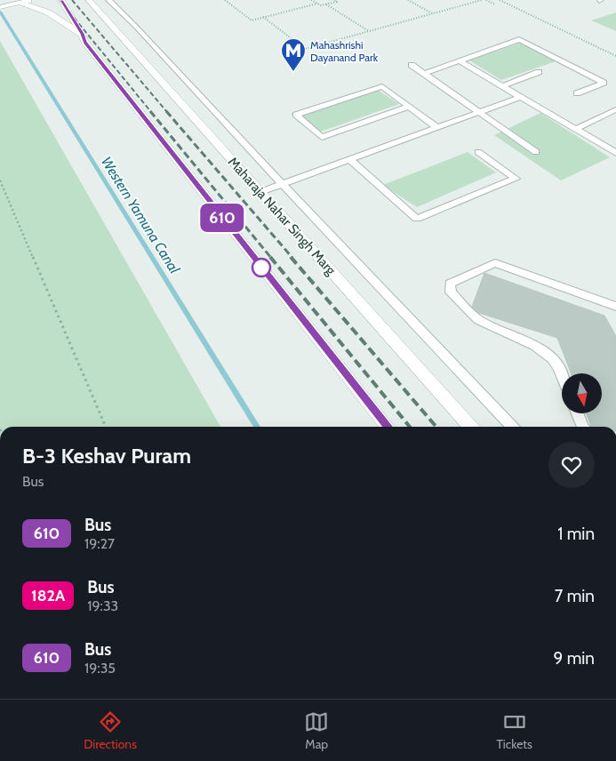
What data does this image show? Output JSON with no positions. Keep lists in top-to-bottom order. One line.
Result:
{"streets":{"main road":["Maharaja Nahar Singh Marg"]},"water":["Western Yamuna Canal"],"places":{"metro station":["Mahashrishi Dayanand Park"]},"lines":["bus line 610"],"north":"bottom","page":{"on_map":"610","heading":["B-3 Keshav Puram","Bus"],"list":[{"mark":"610","name":"Bus","note":"19:27","value":"1 min"},{"mark":"182A","name":"Bus","note":"19:33","value":"7 min"},{"mark":"610","name":"Bus","note":"19:35","value":"9 min"}],"tabs":["Directions","Map","Tickets"]}}
